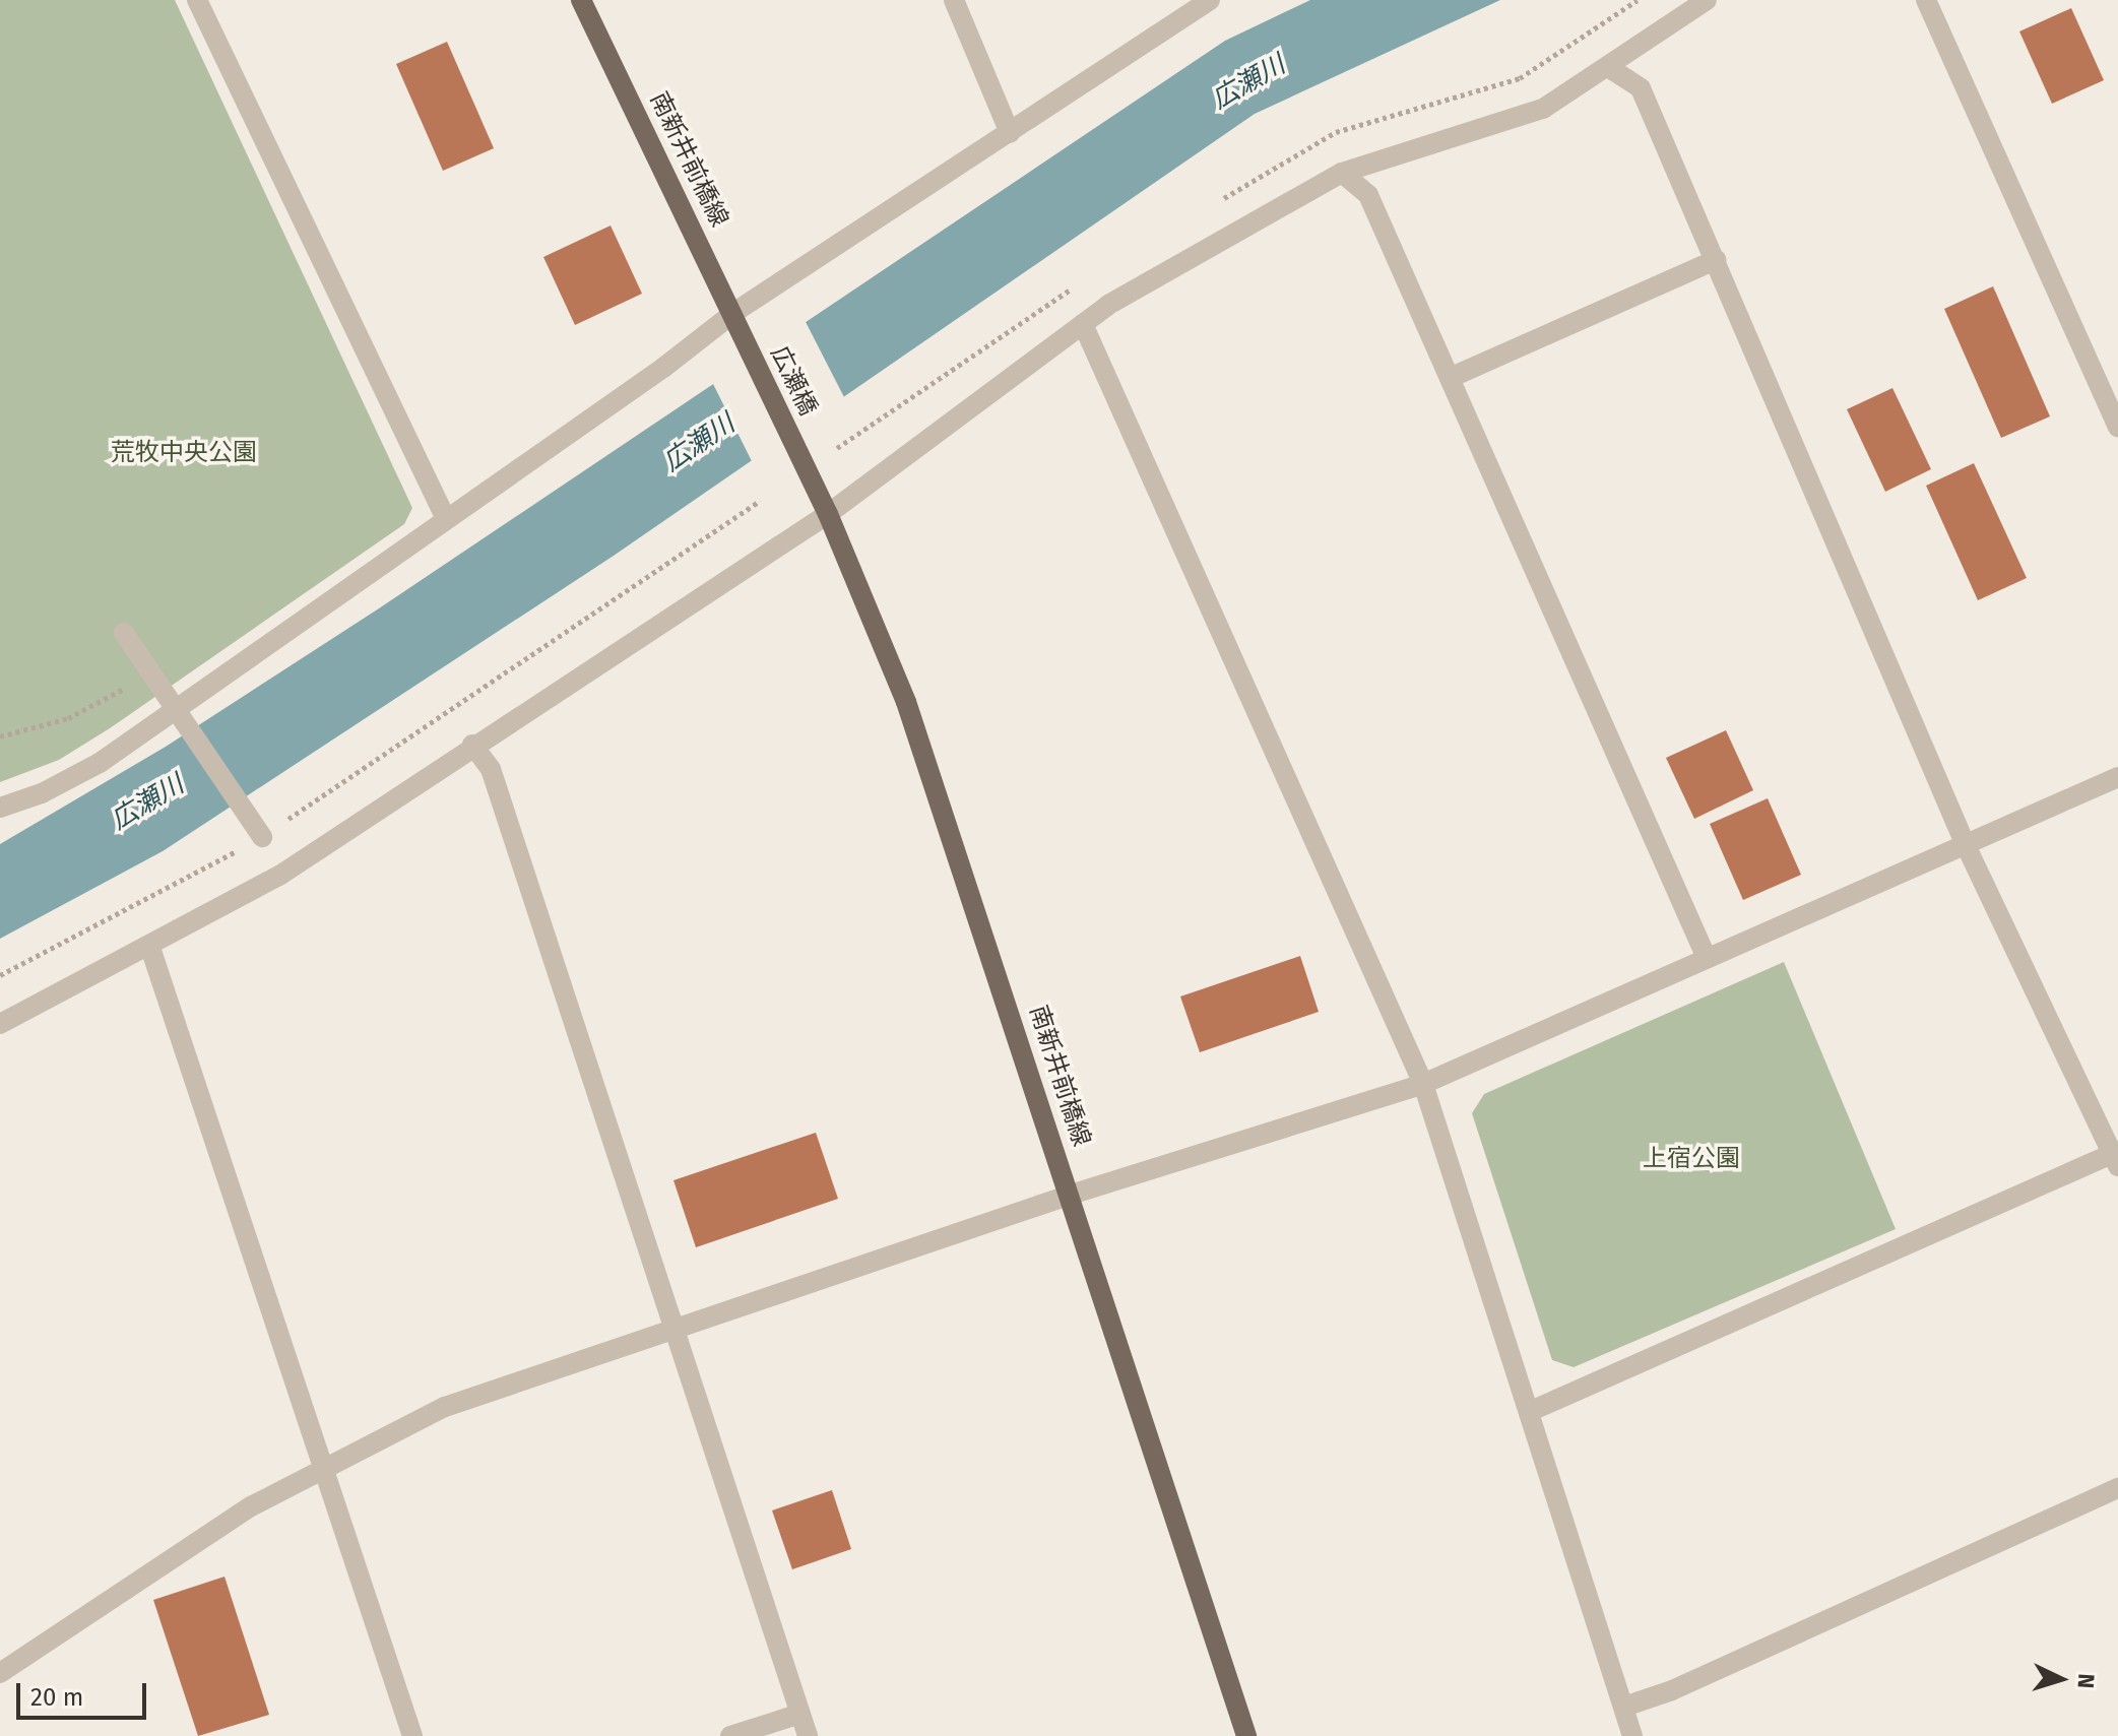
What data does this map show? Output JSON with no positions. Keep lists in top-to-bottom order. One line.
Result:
{"streets":{"main road":["南新井前橋線","広瀬橋"]},"crossings":[["南新井前橋線","広瀬橋"]],"water":["広瀬川"],"parks":["荒牧中央公園","上宿公園"],"scale_bar":"20 m","north":"right"}
